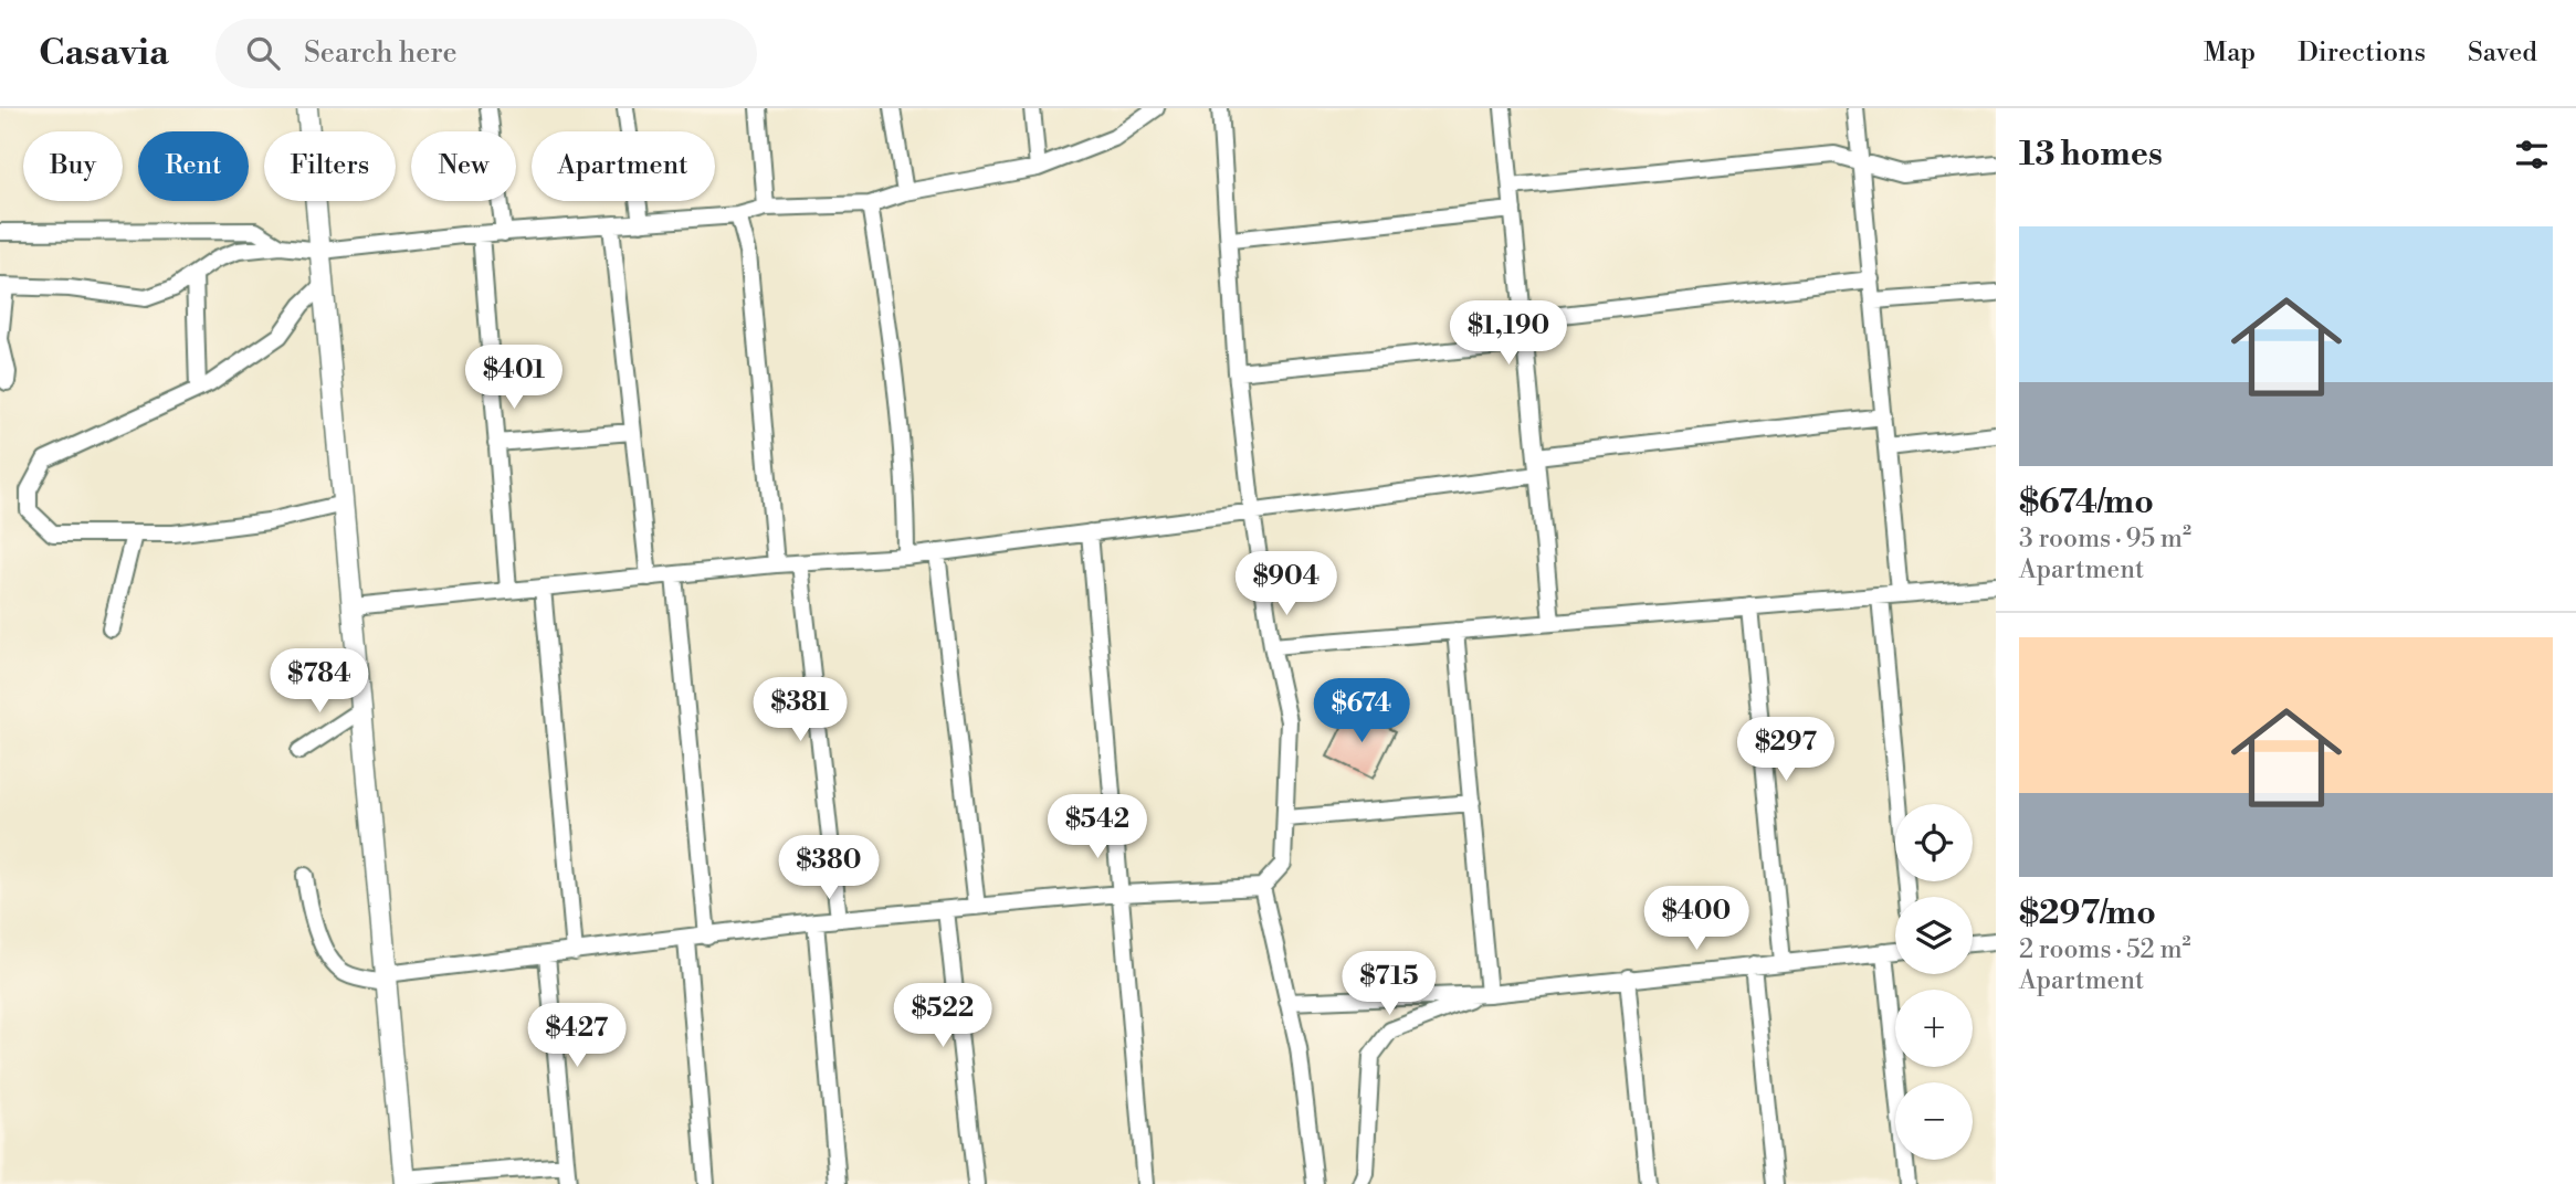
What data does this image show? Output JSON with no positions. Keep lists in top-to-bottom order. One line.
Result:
{"page":{"header":"Casavia","search":"Search here","nav":["Map","Directions","Saved"],"heading":"13 homes","chip":["Buy","Rent","Filters","New","Apartment"],"list":[{"name":"$674/mo","note":"3 rooms · 95 m² · Apartment"},{"name":"$297/mo","note":"2 rooms · 52 m² · Apartment"}],"price":["$1,190","$401","$904","$784","$381","$674","$297","$542","$380","$400","$715","$522","$427"],"map_buttons":["+","−"]}}
